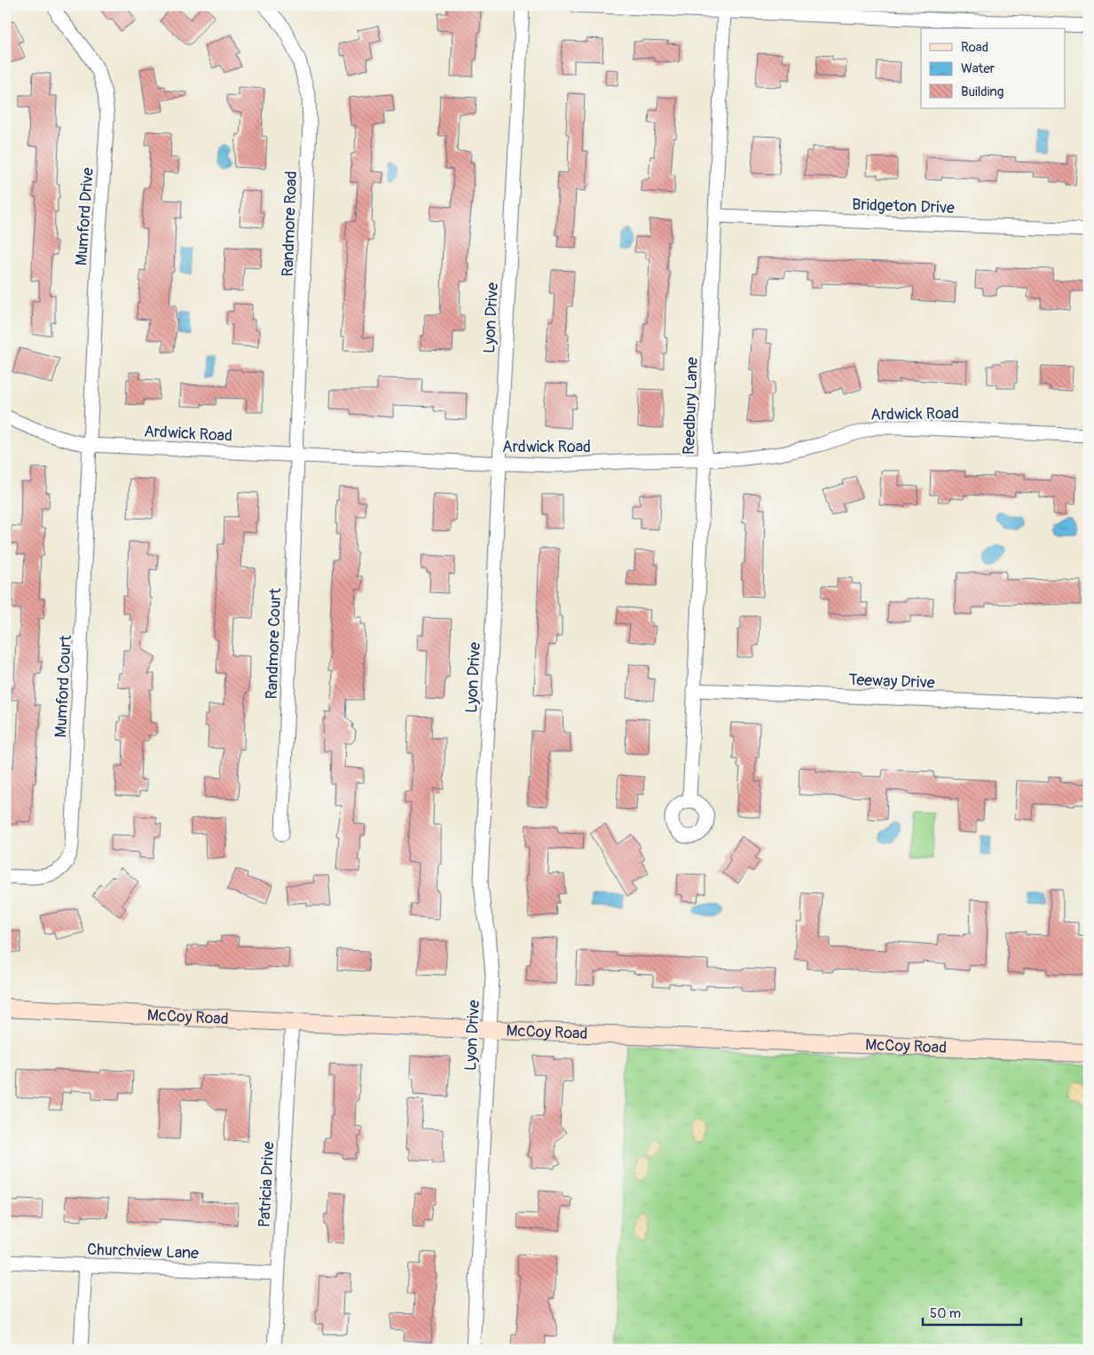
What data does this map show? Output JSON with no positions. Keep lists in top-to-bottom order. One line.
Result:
{"streets":{"main road":["McCoy Road"],"street":["Bridgeton Drive","Mumford Drive","Randmore Road","Lyon Drive","Reedbury Lane","Ardwick Road","Randmore Court","Teeway Drive","Mumford Court","Patricia Drive","Churchview Lane"]},"crossings":[["Bridgeton Drive","Reedbury Lane"],["Mumford Drive","Ardwick Road"],["Mumford Drive","Mumford Court"],["Randmore Road","Ardwick Road"],["Randmore Road","Randmore Court"],["Lyon Drive","Ardwick Road"],["Lyon Drive","McCoy Road"],["Reedbury Lane","Ardwick Road"],["Reedbury Lane","Teeway Drive"],["Ardwick Road","Randmore Court"],["Ardwick Road","Mumford Court"],["McCoy Road","Patricia Drive"],["Patricia Drive","Churchview Lane"]],"legend":["Road","Water","Building"],"scale_bar":"50 m"}
